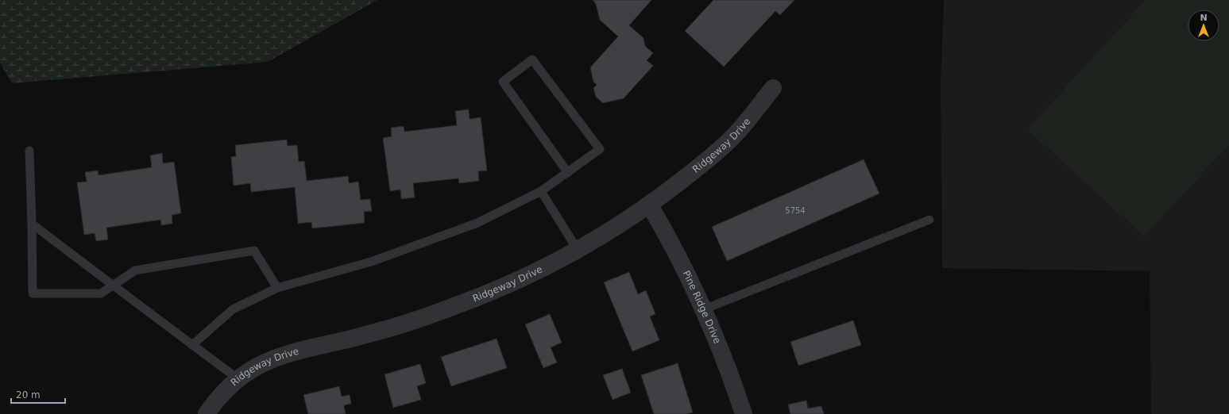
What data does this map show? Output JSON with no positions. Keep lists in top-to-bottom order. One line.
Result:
{"streets":{"street":["Ridgeway Drive","Pine Ridge Drive"]},"crossings":[["Ridgeway Drive","Pine Ridge Drive"]],"house_numbers":["5754"],"scale_bar":"20 m","north":"top"}
